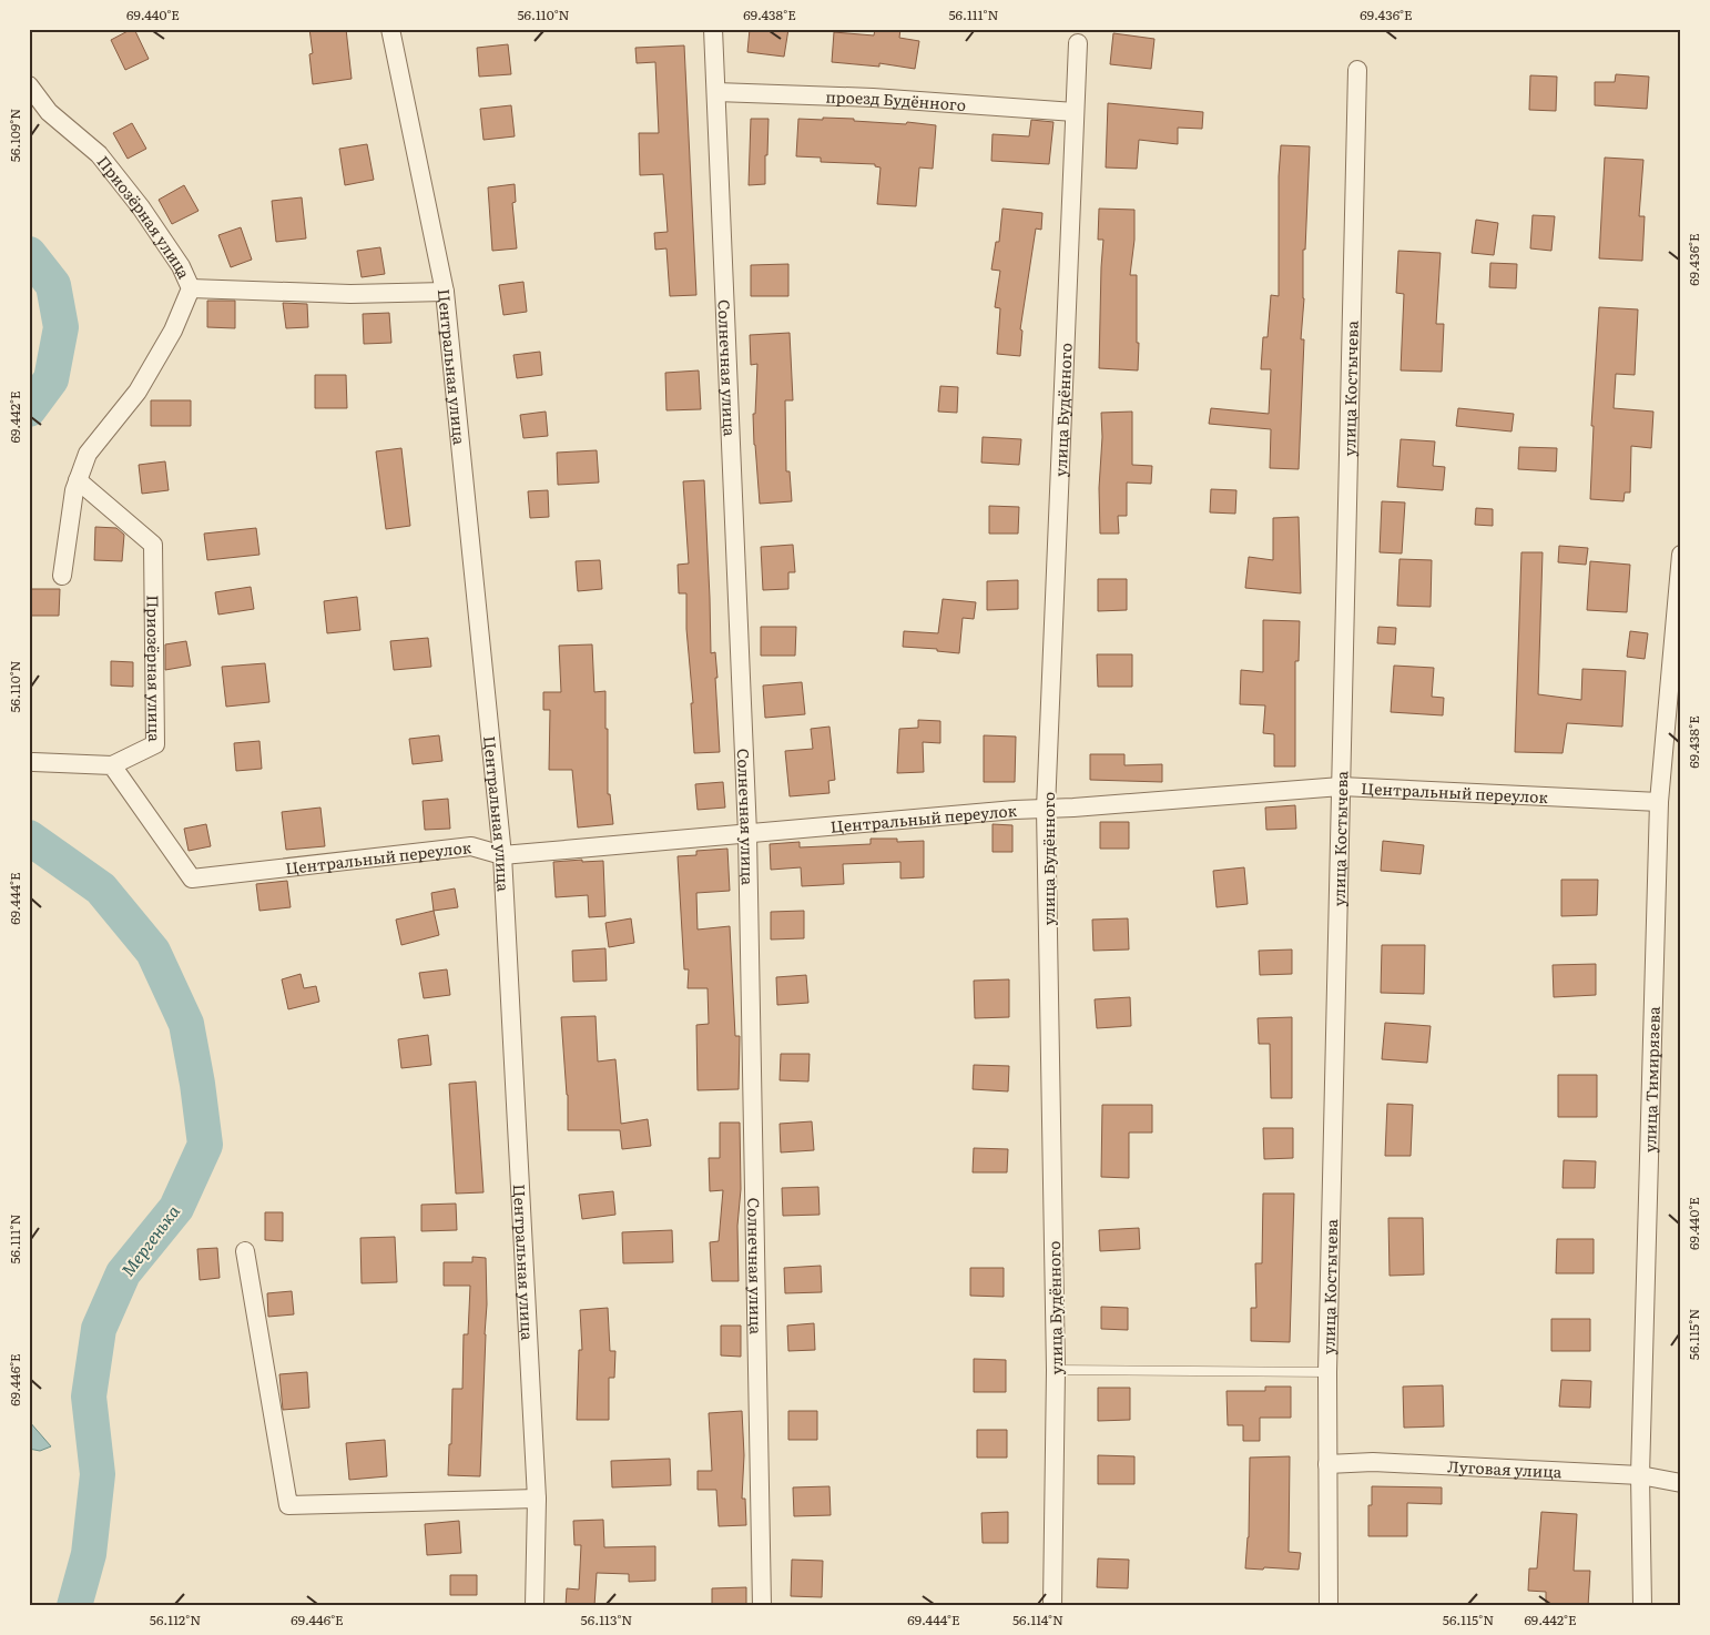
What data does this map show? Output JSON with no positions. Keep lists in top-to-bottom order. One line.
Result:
{"streets":{"street":["проезд Будённого","Приозёрная улица","Центральная улица","Солнечная улица","улица Костычева","улица Будённого","Центральный переулок","улица Тимирязева","Луговая улица"]},"crossings":[["проезд Будённого","Солнечная улица"],["проезд Будённого","улица Будённого"],["Приозёрная улица","Центральный переулок"],["Центральная улица","Центральный переулок"],["Солнечная улица","Центральный переулок"],["улица Костычева","Центральный переулок"],["улица Костычева","Луговая улица"],["улица Будённого","Центральный переулок"],["Центральный переулок","улица Тимирязева"],["улица Тимирязева","Луговая улица"]],"water":["Мергенька"],"coordinates":["69.440°E","56.110°N","69.438°E","56.111°N","69.436°E","56.109°N","69.442°E","69.444°E","56.115°N","69.446°E","56.112°N","56.113°N","56.114°N"]}
